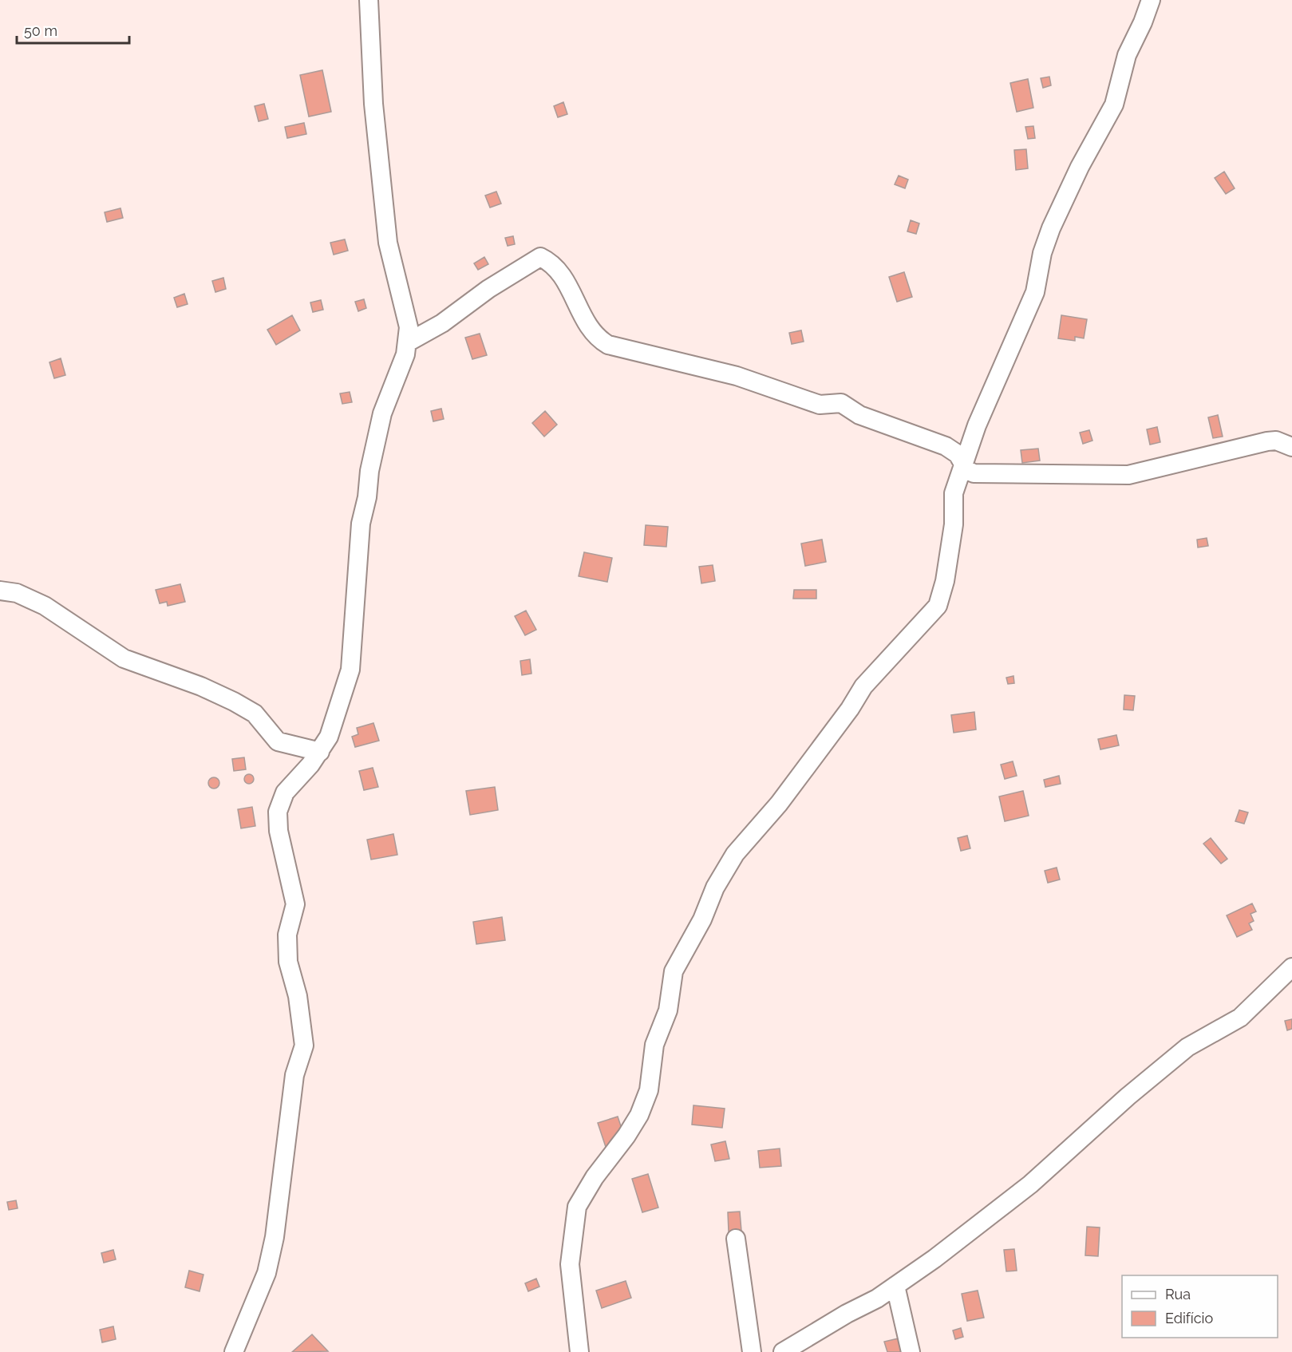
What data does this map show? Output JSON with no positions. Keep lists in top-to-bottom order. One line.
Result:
{"legend":["Rua","Edifício"],"scale_bar":"50 m"}
